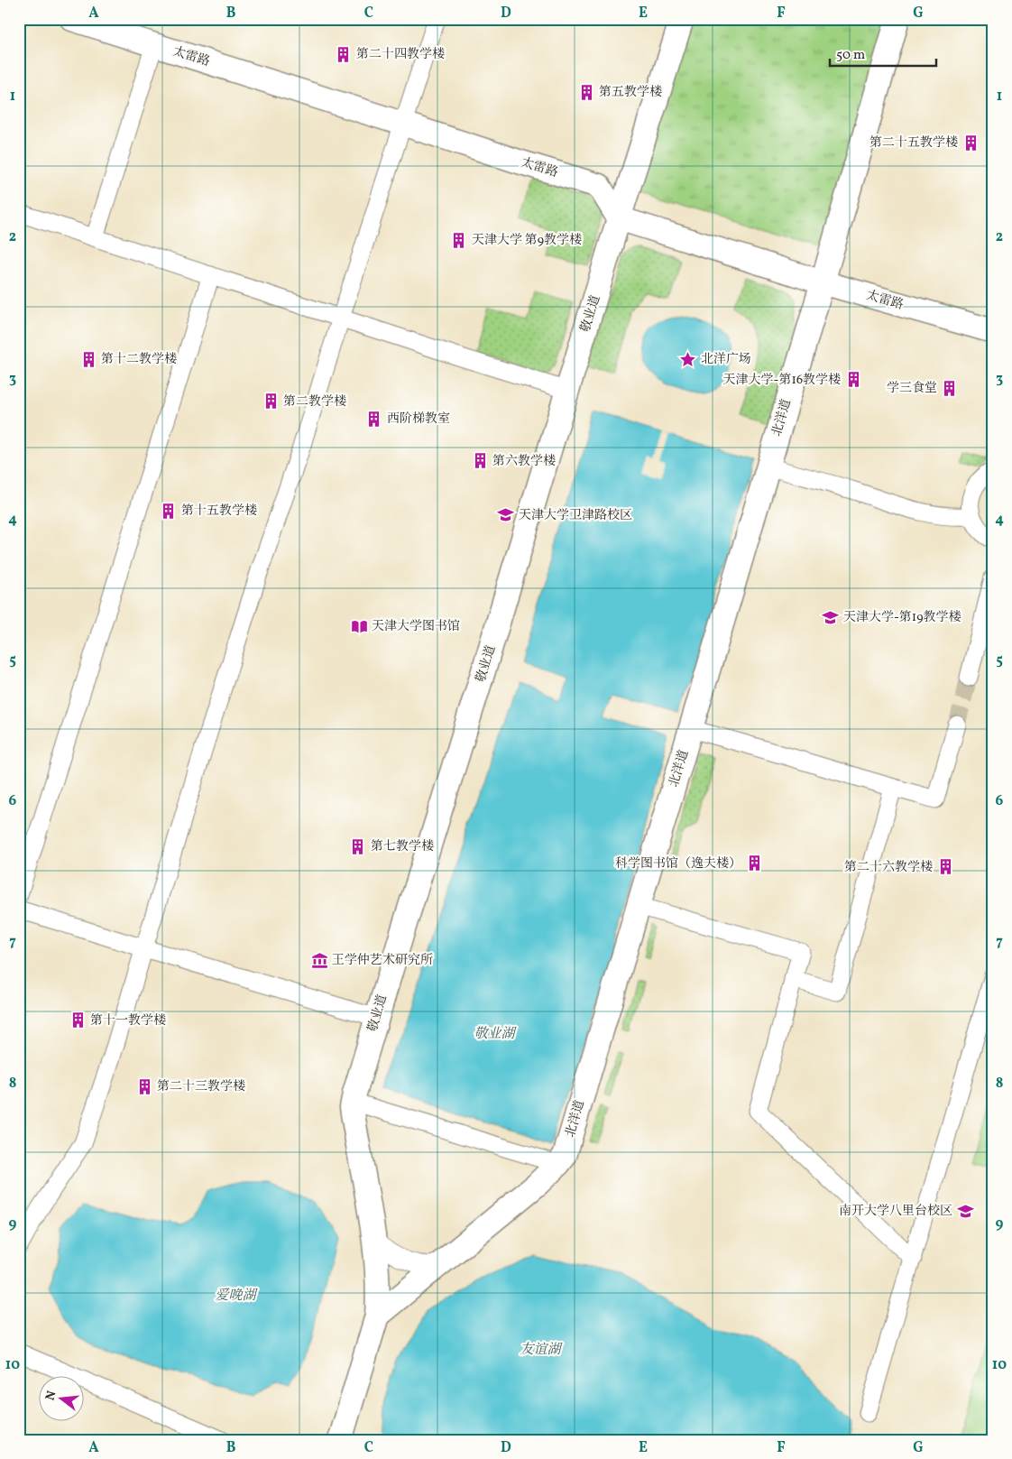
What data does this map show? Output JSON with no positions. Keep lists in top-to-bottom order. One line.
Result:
{"streets":{"street":["太雷路","敬业道","北洋道"]},"crossings":[["太雷路","敬业道"],["太雷路","北洋道"],["敬业道","北洋道"]],"water":["敬业湖","爱晚湖","友谊湖"],"places":{"building":["第二十四教学楼","第五教学楼","第二十五教学楼","天津大学 第9教学楼","第十二教学楼","天津大学-第16教学楼","学三食堂","第二教学楼","西阶梯教室","第六教学楼","第十五教学楼","第七教学楼","科学图书馆（逸夫楼）","第二十六教学楼","第十一教学楼","第二十三教学楼"],"place":["北洋广场"],"school or university":["天津大学卫津路校区","天津大学-第19教学楼","南开大学八里台校区"],"library":["天津大学图书馆"],"museum":["王学仲艺术研究所"]},"scale_bar":"50 m","north":"left","grid":{"columns":["A","B","C","D","E","F","G"],"rows":["1","2","3","4","5","6","7","8","9","10"]}}
